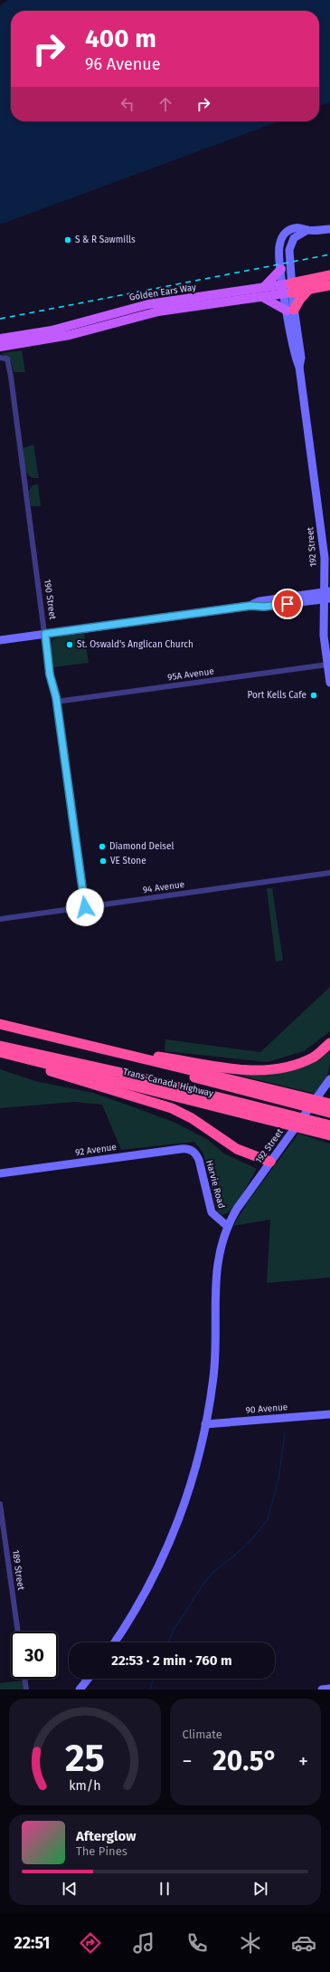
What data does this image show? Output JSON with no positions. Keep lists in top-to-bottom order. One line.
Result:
{"streets":{"highway":["Golden Ears Way","Trans-Canada Highway"],"main road":["192 Street","92 Avenue","Harvie Road","90 Avenue"],"street":["190 Street","95A Avenue","94 Avenue","189 Street"]},"crossings":[["Golden Ears Way","192 Street"],["192 Street","95A Avenue"],["192 Street","Harvie Road"],["190 Street","95A Avenue"],["190 Street","94 Avenue"],["92 Avenue","Harvie Road"]],"places":["S & R Sawmills","St. Oswald's Anglican Church","Port Kells Cafe","Diamond Deisel","VE Stone"],"page":{"turn":["400 m","96 Avenue"],"limit":"30","trip":"22:53 · 2 min · 760 m","tile":"Climate","heat":["−","20.5°","+"],"song":["Afterglow","The Pines"],"tabs":"22:51","gauge":["25","km/h"]}}
